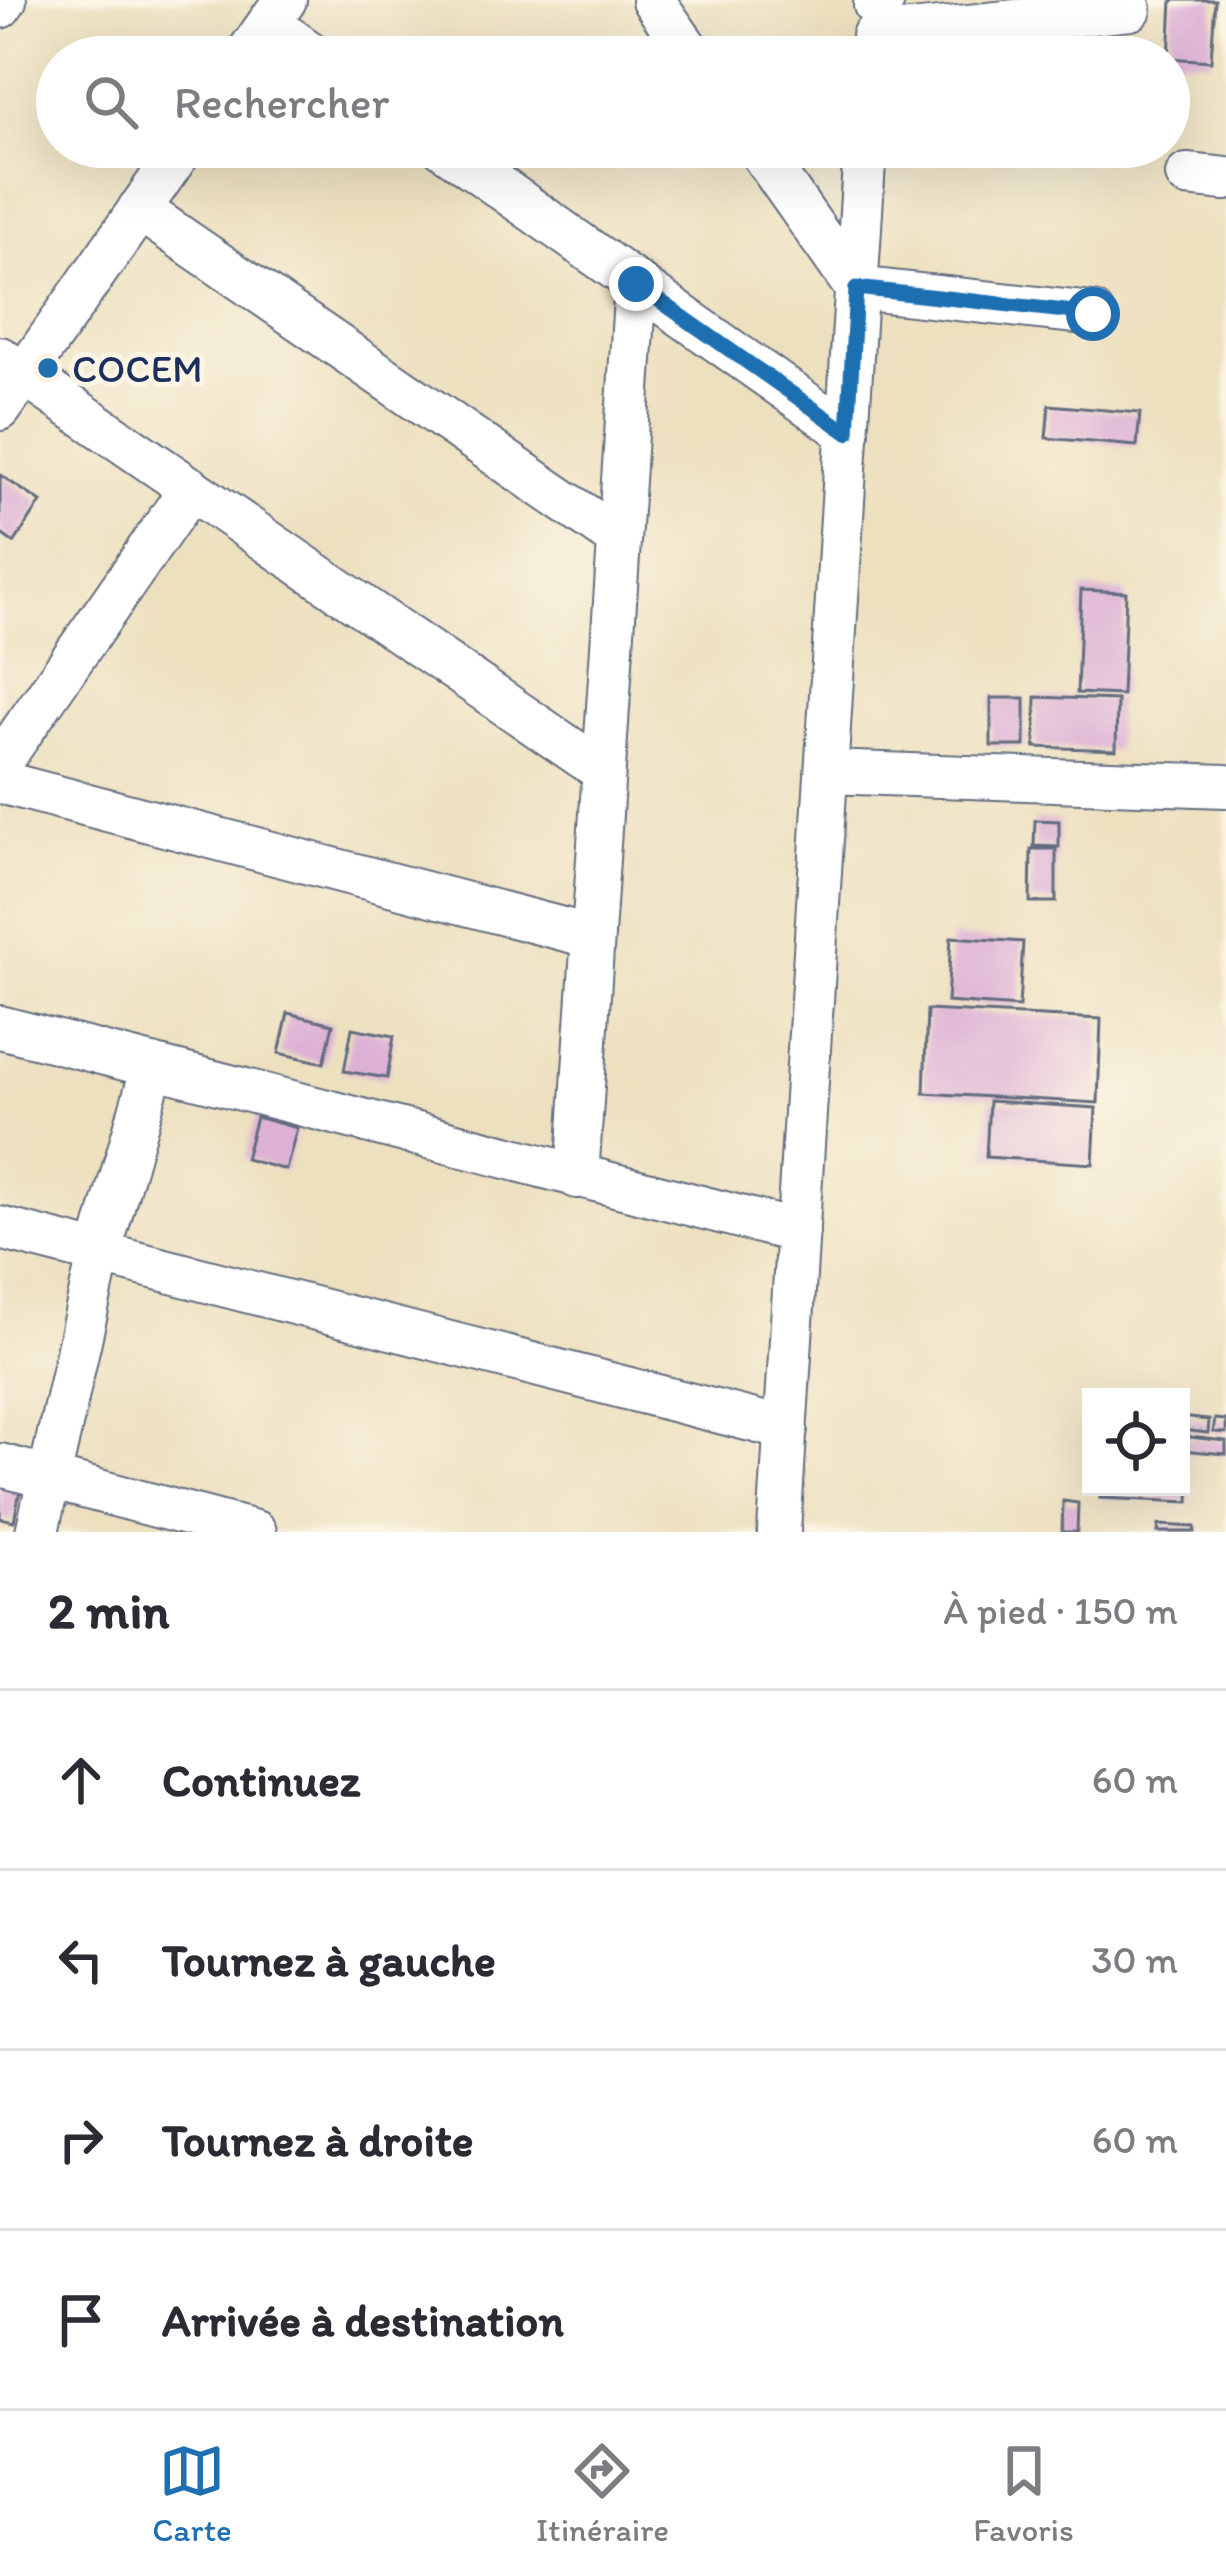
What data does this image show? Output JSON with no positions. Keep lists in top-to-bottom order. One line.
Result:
{"places":["COCEM"],"page":{"search":"Rechercher","heading":["2 min","À pied · 150 m"],"list":[["Continuez","60 m"],["Tournez à gauche","30 m"],["Tournez à droite","60 m"],"Arrivée à destination"],"nav":["Carte","Itinéraire","Favoris"]}}
